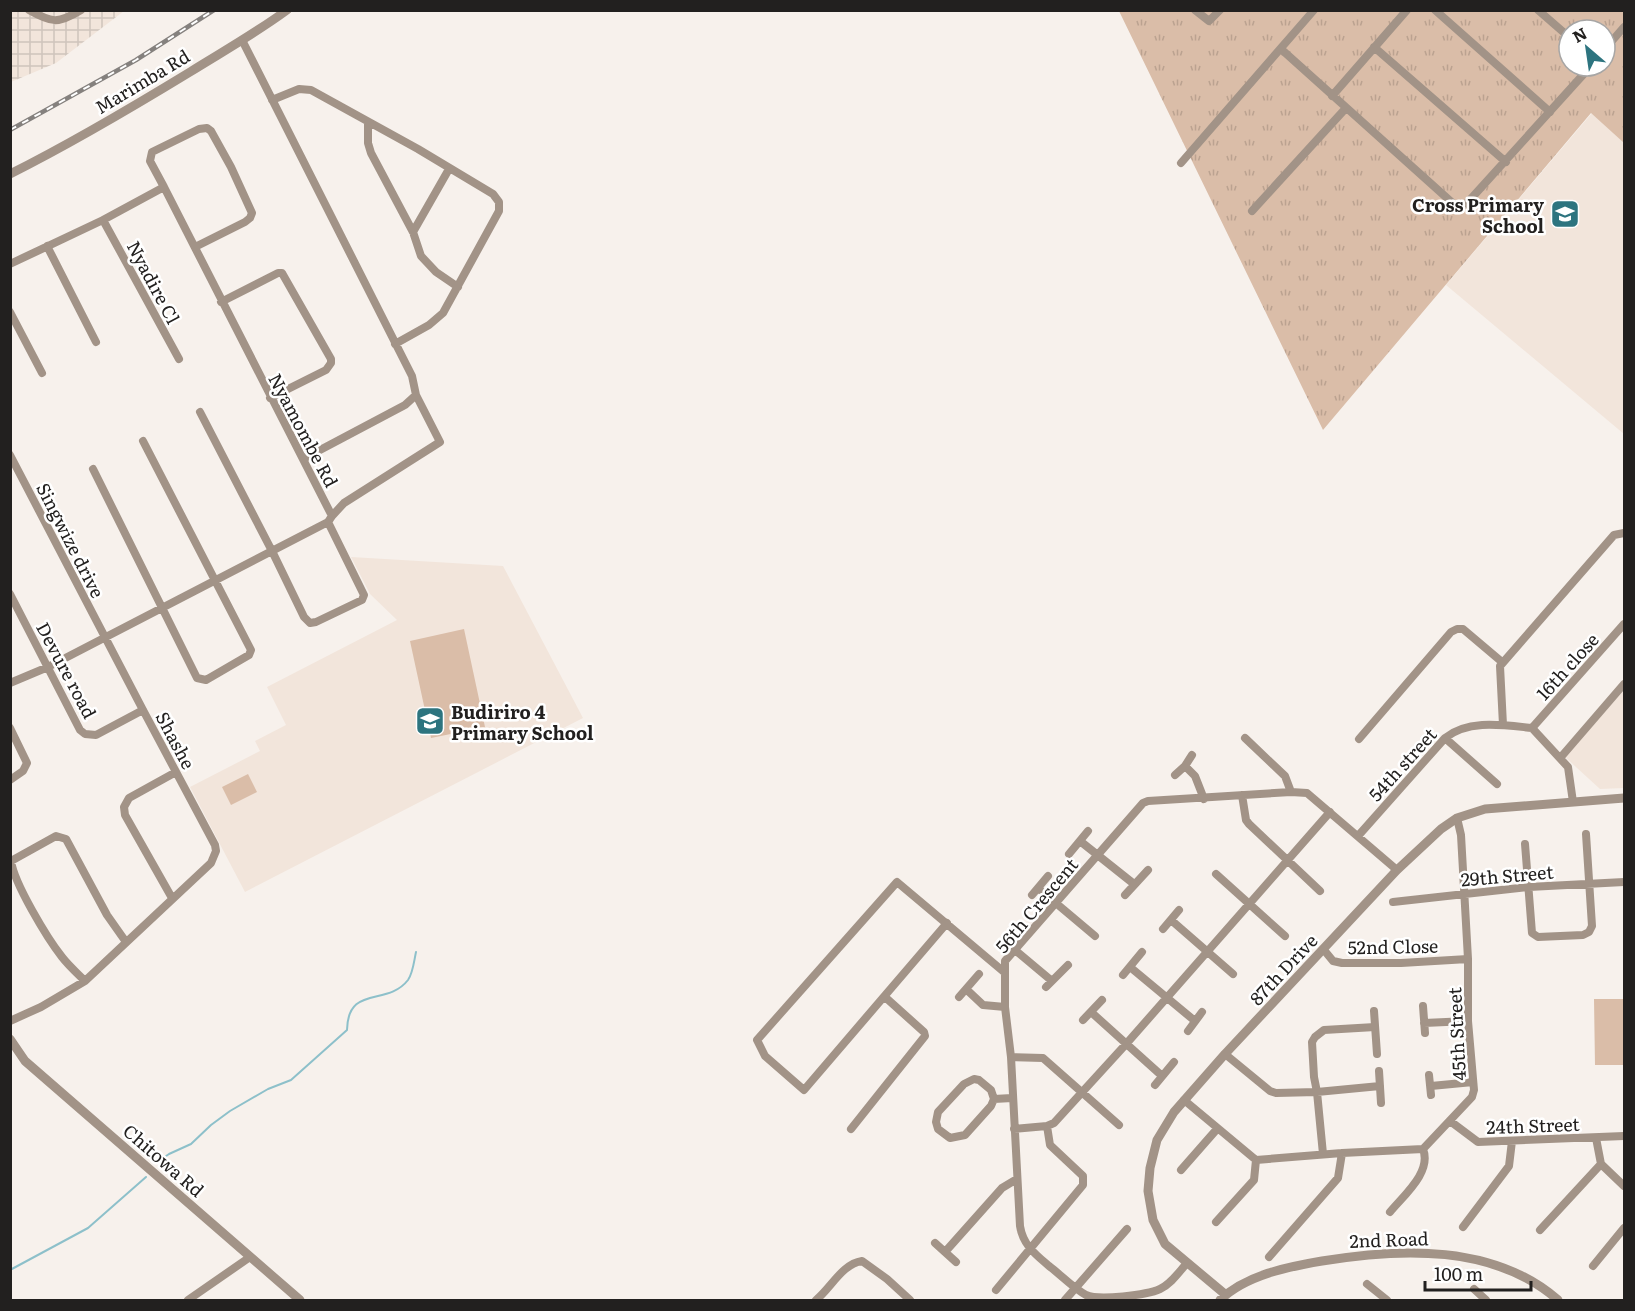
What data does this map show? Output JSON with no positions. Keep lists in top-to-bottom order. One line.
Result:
{"streets":{"street":["Marimba Rd","Nyadire Cl","Nyamombe Rd","Singwize drive","16th close","Devure road","Shashe","54th street","29th Street","56th Crescent","52nd Close","87th Drive","45th Street","24th Street","Chitowa Rd","2nd Road"]},"crossings":[["Singwize drive","Shashe"],["16th close","54th street"],["Devure road","Shashe"],["54th street","56th Crescent"],["29th Street","45th Street"],["56th Crescent","87th Drive"],["52nd Close","87th Drive"],["52nd Close","45th Street"],["87th Drive","45th Street"],["87th Drive","2nd Road"],["45th Street","24th Street"]],"places":{"school or university":["Cross Primary School","Budiriro 4 Primary School"]},"scale_bar":"100 m","north":"top left"}
